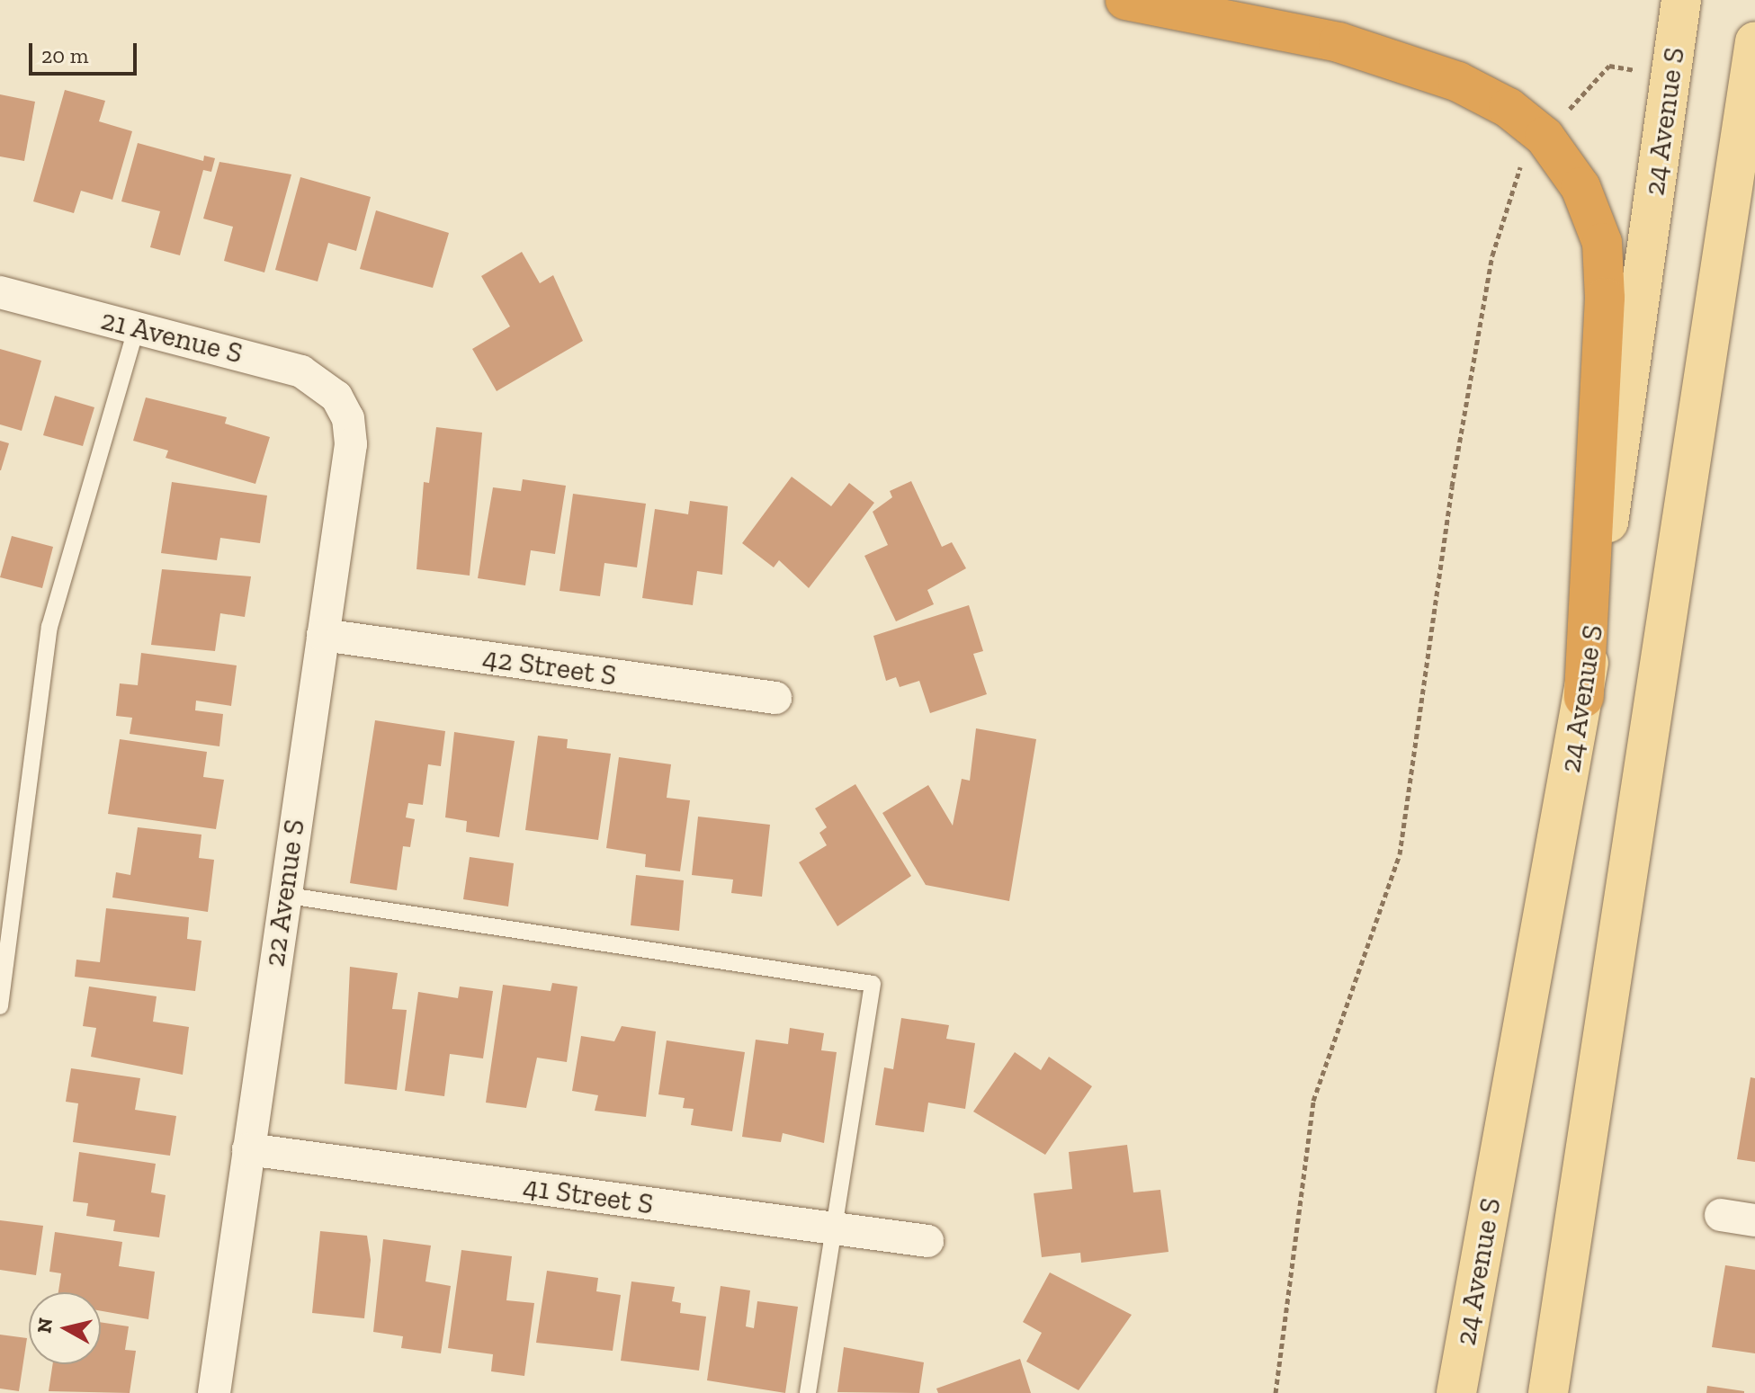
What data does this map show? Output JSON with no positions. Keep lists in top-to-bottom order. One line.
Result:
{"streets":{"main road":["24 Avenue S"],"street":["21 Avenue S","42 Street S","22 Avenue S","41 Street S"]},"crossings":[["21 Avenue S","22 Avenue S"],["42 Street S","22 Avenue S"],["22 Avenue S","41 Street S"]],"scale_bar":"20 m","north":"left"}
